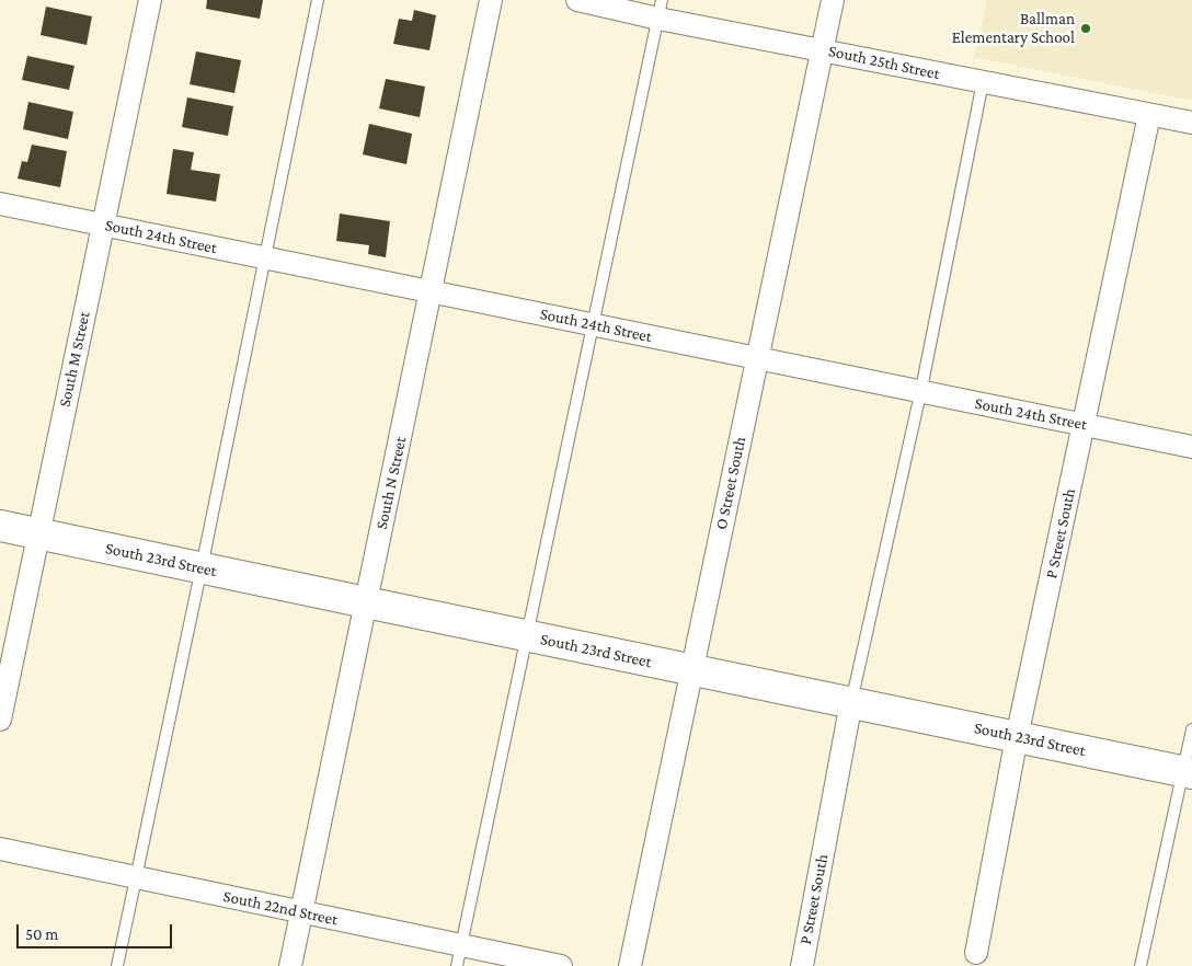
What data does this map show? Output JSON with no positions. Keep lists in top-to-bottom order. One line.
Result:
{"streets":{"street":["South 25th Street","South 24th Street","South M Street","South N Street","O Street South","P Street South","South 23rd Street","South 22nd Street"]},"crossings":[["South 25th Street","O Street South"],["South 25th Street","P Street South"],["South 24th Street","South M Street"],["South 24th Street","South N Street"],["South 24th Street","O Street South"],["South 24th Street","P Street South"],["South M Street","South 23rd Street"],["South N Street","South 23rd Street"],["South N Street","South 22nd Street"],["O Street South","South 23rd Street"],["P Street South","South 23rd Street"]],"places":["Ballman Elementary School"],"scale_bar":"50 m"}
